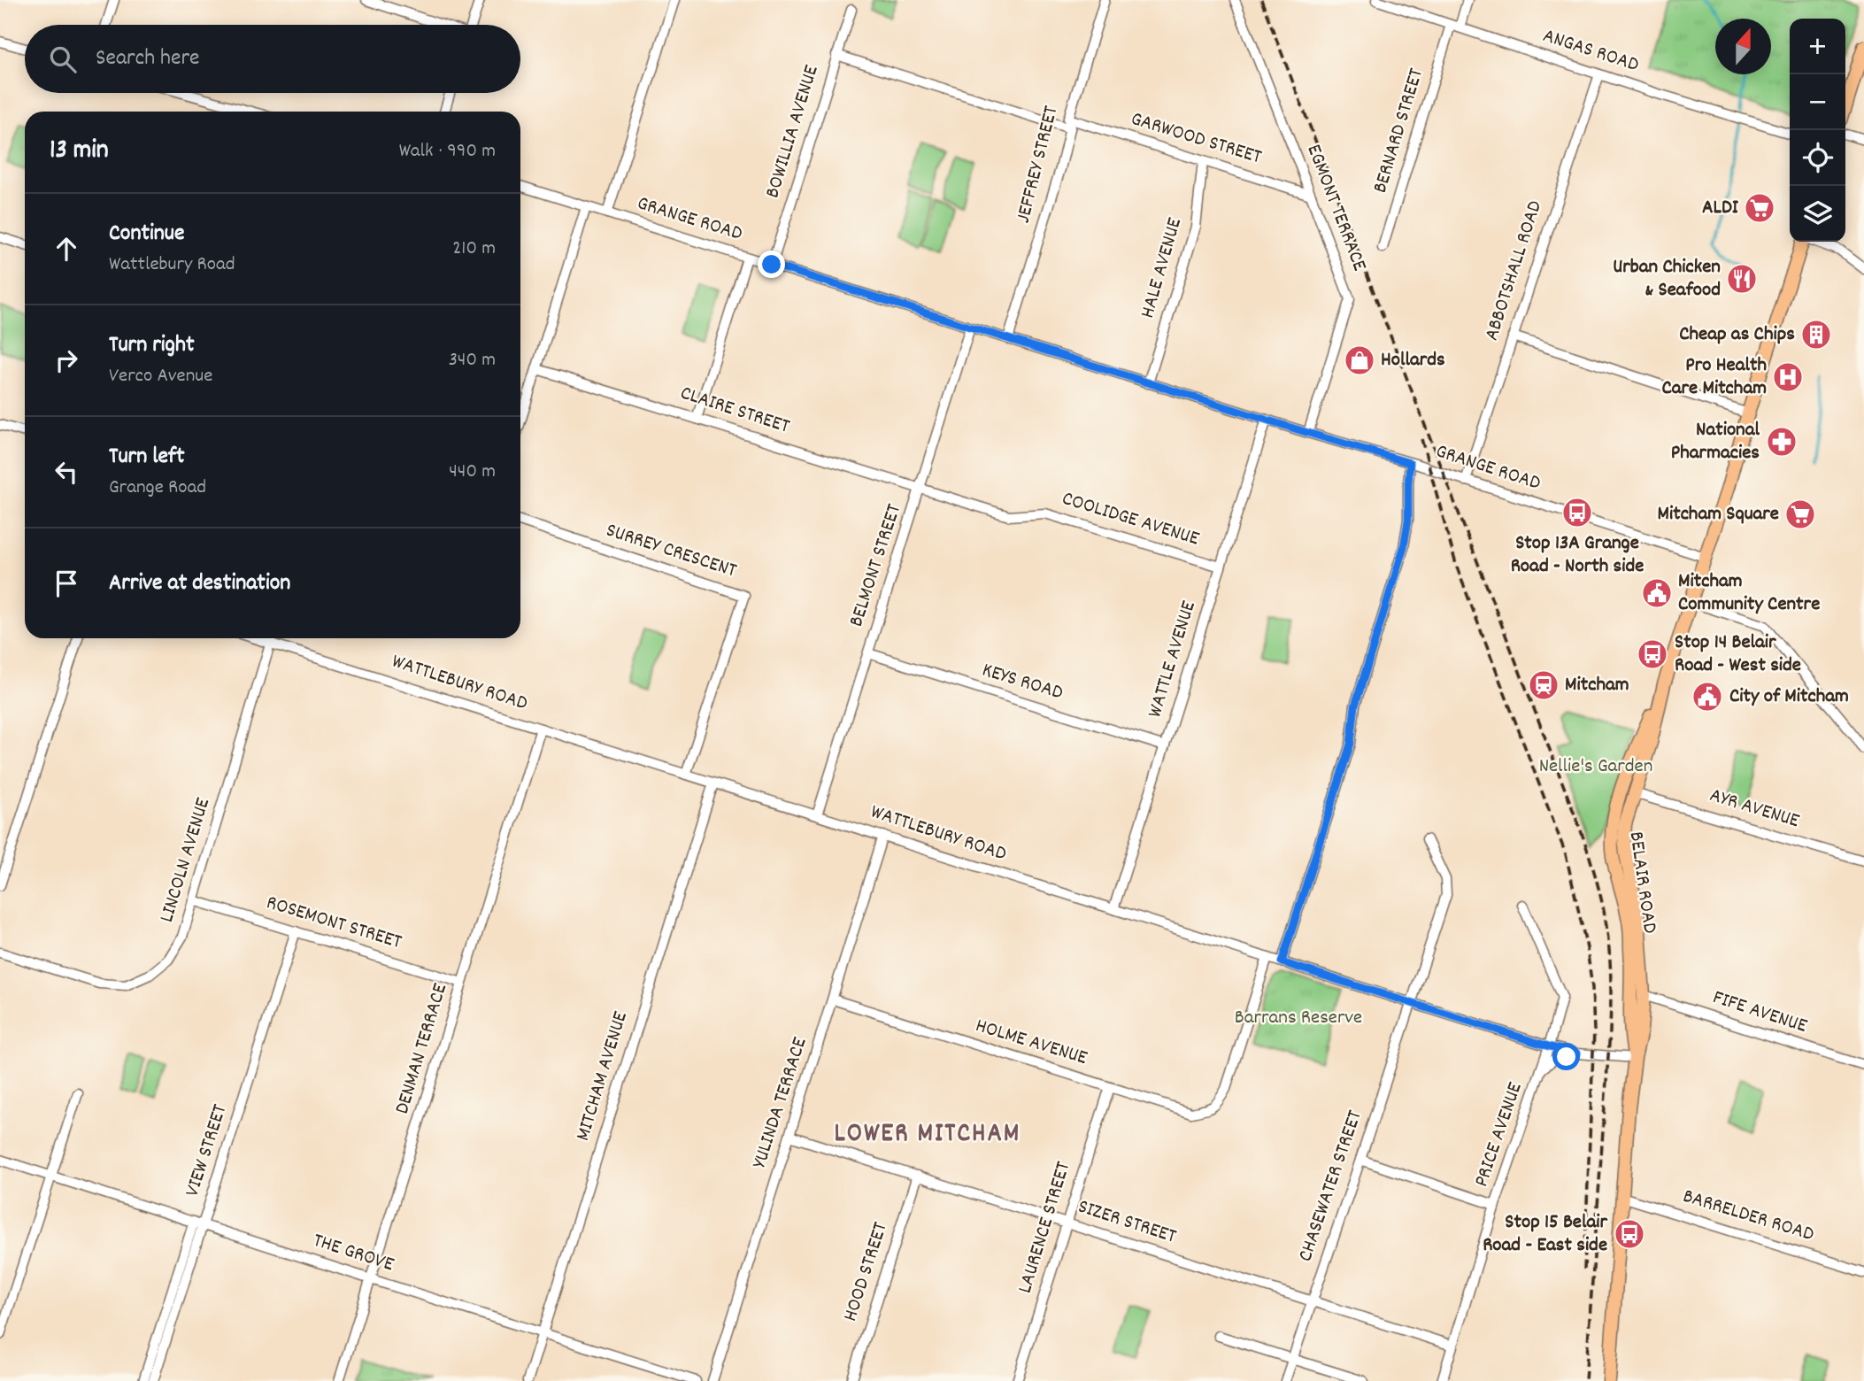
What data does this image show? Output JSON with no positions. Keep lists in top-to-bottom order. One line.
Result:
{"streets":{"main road":["BELAIR ROAD"],"street":["ANGAS ROAD","BERNARD STREET","BOWILLIA AVENUE","GARWOOD STREET","JEFFREY STREET","EGMONT TERRACE","GRANGE ROAD","HALE AVENUE","ABBOTSHALL ROAD","CLAIRE STREET","COOLIDGE AVENUE","SURREY CRESCENT","BELMONT STREET","WATTLE AVENUE","KEYS ROAD","WATTLEBURY ROAD","AYR AVENUE","LINCOLN AVENUE","ROSEMONT STREET","FIFE AVENUE","HOLME AVENUE","DENMAN TERRACE","MITCHAM AVENUE","YULINDA TERRACE","PRICE AVENUE","VIEW STREET","CHASEWATER STREET","BARRELDER ROAD","SIZER STREET","LAURENCE STREET","THE GROVE","HOOD STREET"]},"crossings":[["ANGAS ROAD","BERNARD STREET"],["ANGAS ROAD","ABBOTSHALL ROAD"],["BOWILLIA AVENUE","GARWOOD STREET"],["BOWILLIA AVENUE","GRANGE ROAD"],["GARWOOD STREET","JEFFREY STREET"],["GARWOOD STREET","EGMONT TERRACE"],["GARWOOD STREET","HALE AVENUE"],["JEFFREY STREET","GRANGE ROAD"],["EGMONT TERRACE","GRANGE ROAD"],["GRANGE ROAD","HALE AVENUE"],["GRANGE ROAD","ABBOTSHALL ROAD"],["GRANGE ROAD","BELMONT STREET"],["GRANGE ROAD","WATTLE AVENUE"],["GRANGE ROAD","BELAIR ROAD"],["CLAIRE STREET","COOLIDGE AVENUE"],["CLAIRE STREET","BELMONT STREET"],["COOLIDGE AVENUE","BELMONT STREET"],["COOLIDGE AVENUE","WATTLE AVENUE"],["SURREY CRESCENT","WATTLEBURY ROAD"],["BELMONT STREET","KEYS ROAD"],["BELMONT STREET","WATTLEBURY ROAD"],["WATTLE AVENUE","KEYS ROAD"],["WATTLE AVENUE","WATTLEBURY ROAD"],["WATTLEBURY ROAD","LINCOLN AVENUE"],["WATTLEBURY ROAD","BELAIR ROAD"],["WATTLEBURY ROAD","HOLME AVENUE"],["WATTLEBURY ROAD","DENMAN TERRACE"],["WATTLEBURY ROAD","MITCHAM AVENUE"],["WATTLEBURY ROAD","YULINDA TERRACE"],["WATTLEBURY ROAD","PRICE AVENUE"],["WATTLEBURY ROAD","CHASEWATER STREET"],["AYR AVENUE","BELAIR ROAD"],["LINCOLN AVENUE","ROSEMONT STREET"],["BELAIR ROAD","FIFE AVENUE"],["BELAIR ROAD","BARRELDER ROAD"],["ROSEMONT STREET","DENMAN TERRACE"],["ROSEMONT STREET","VIEW STREET"],["HOLME AVENUE","YULINDA TERRACE"],["HOLME AVENUE","LAURENCE STREET"],["DENMAN TERRACE","THE GROVE"],["MITCHAM AVENUE","THE GROVE"],["YULINDA TERRACE","SIZER STREET"],["PRICE AVENUE","SIZER STREET"],["VIEW STREET","THE GROVE"],["CHASEWATER STREET","SIZER STREET"],["SIZER STREET","LAURENCE STREET"],["SIZER STREET","HOOD STREET"]],"districts":["LOWER MITCHAM"],"parks":["Nellie's Garden","Barrans Reserve"],"places":{"supermarket":["ALDI","Mitcham Square"],"restaurant":["Urban Chicken & Seafood"],"building":["Cheap as Chips"],"shop":["Hollards"],"hospital":["Pro Health Care Mitcham"],"pharmacy":["National Pharmacies"],"bus stop":["Stop 13A Grange Road - North side","Stop 14 Belair Road - West side","Stop 15 Belair Road - East side"],"public building":["Mitcham Community Centre","City of Mitcham"],"station":["Mitcham"]},"north":"top","page":{"map_buttons":["+","−"],"search":"Search here","heading":["13 min","Walk · 990 m"],"list":[["Continue","Wattlebury Road","210 m"],["Turn right","Verco Avenue","340 m"],["Turn left","Grange Road","440 m"],"Arrive at destination"]}}
